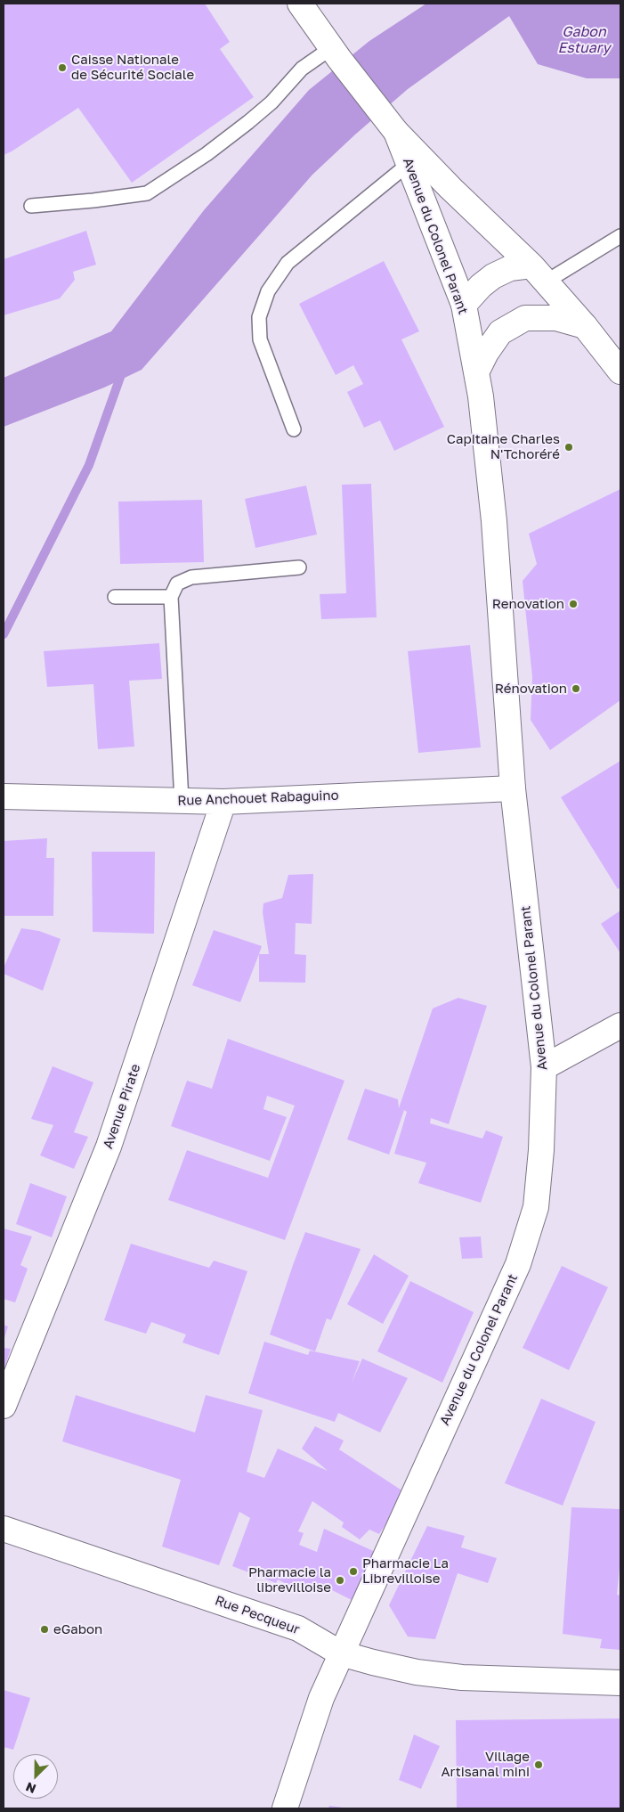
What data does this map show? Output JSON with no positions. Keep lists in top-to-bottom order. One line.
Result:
{"streets":{"main road":["Avenue du Colonel Parant","Rue Anchouet Rabaguino","Avenue Pirate","Rue Pecqueur"]},"crossings":[["Avenue du Colonel Parant","Rue Anchouet Rabaguino"],["Avenue du Colonel Parant","Rue Pecqueur"],["Rue Anchouet Rabaguino","Avenue Pirate"]],"water":["Gabon Estuary"],"places":["Caisse Nationale de Sécurité Sociale","Capitaine Charles N'Tchoréré","Renovation","Rénovation","Pharmacie La Librevilloise","Pharmacie la librevilloise","eGabon","Village Artisanal mini"],"north":"bottom left"}
